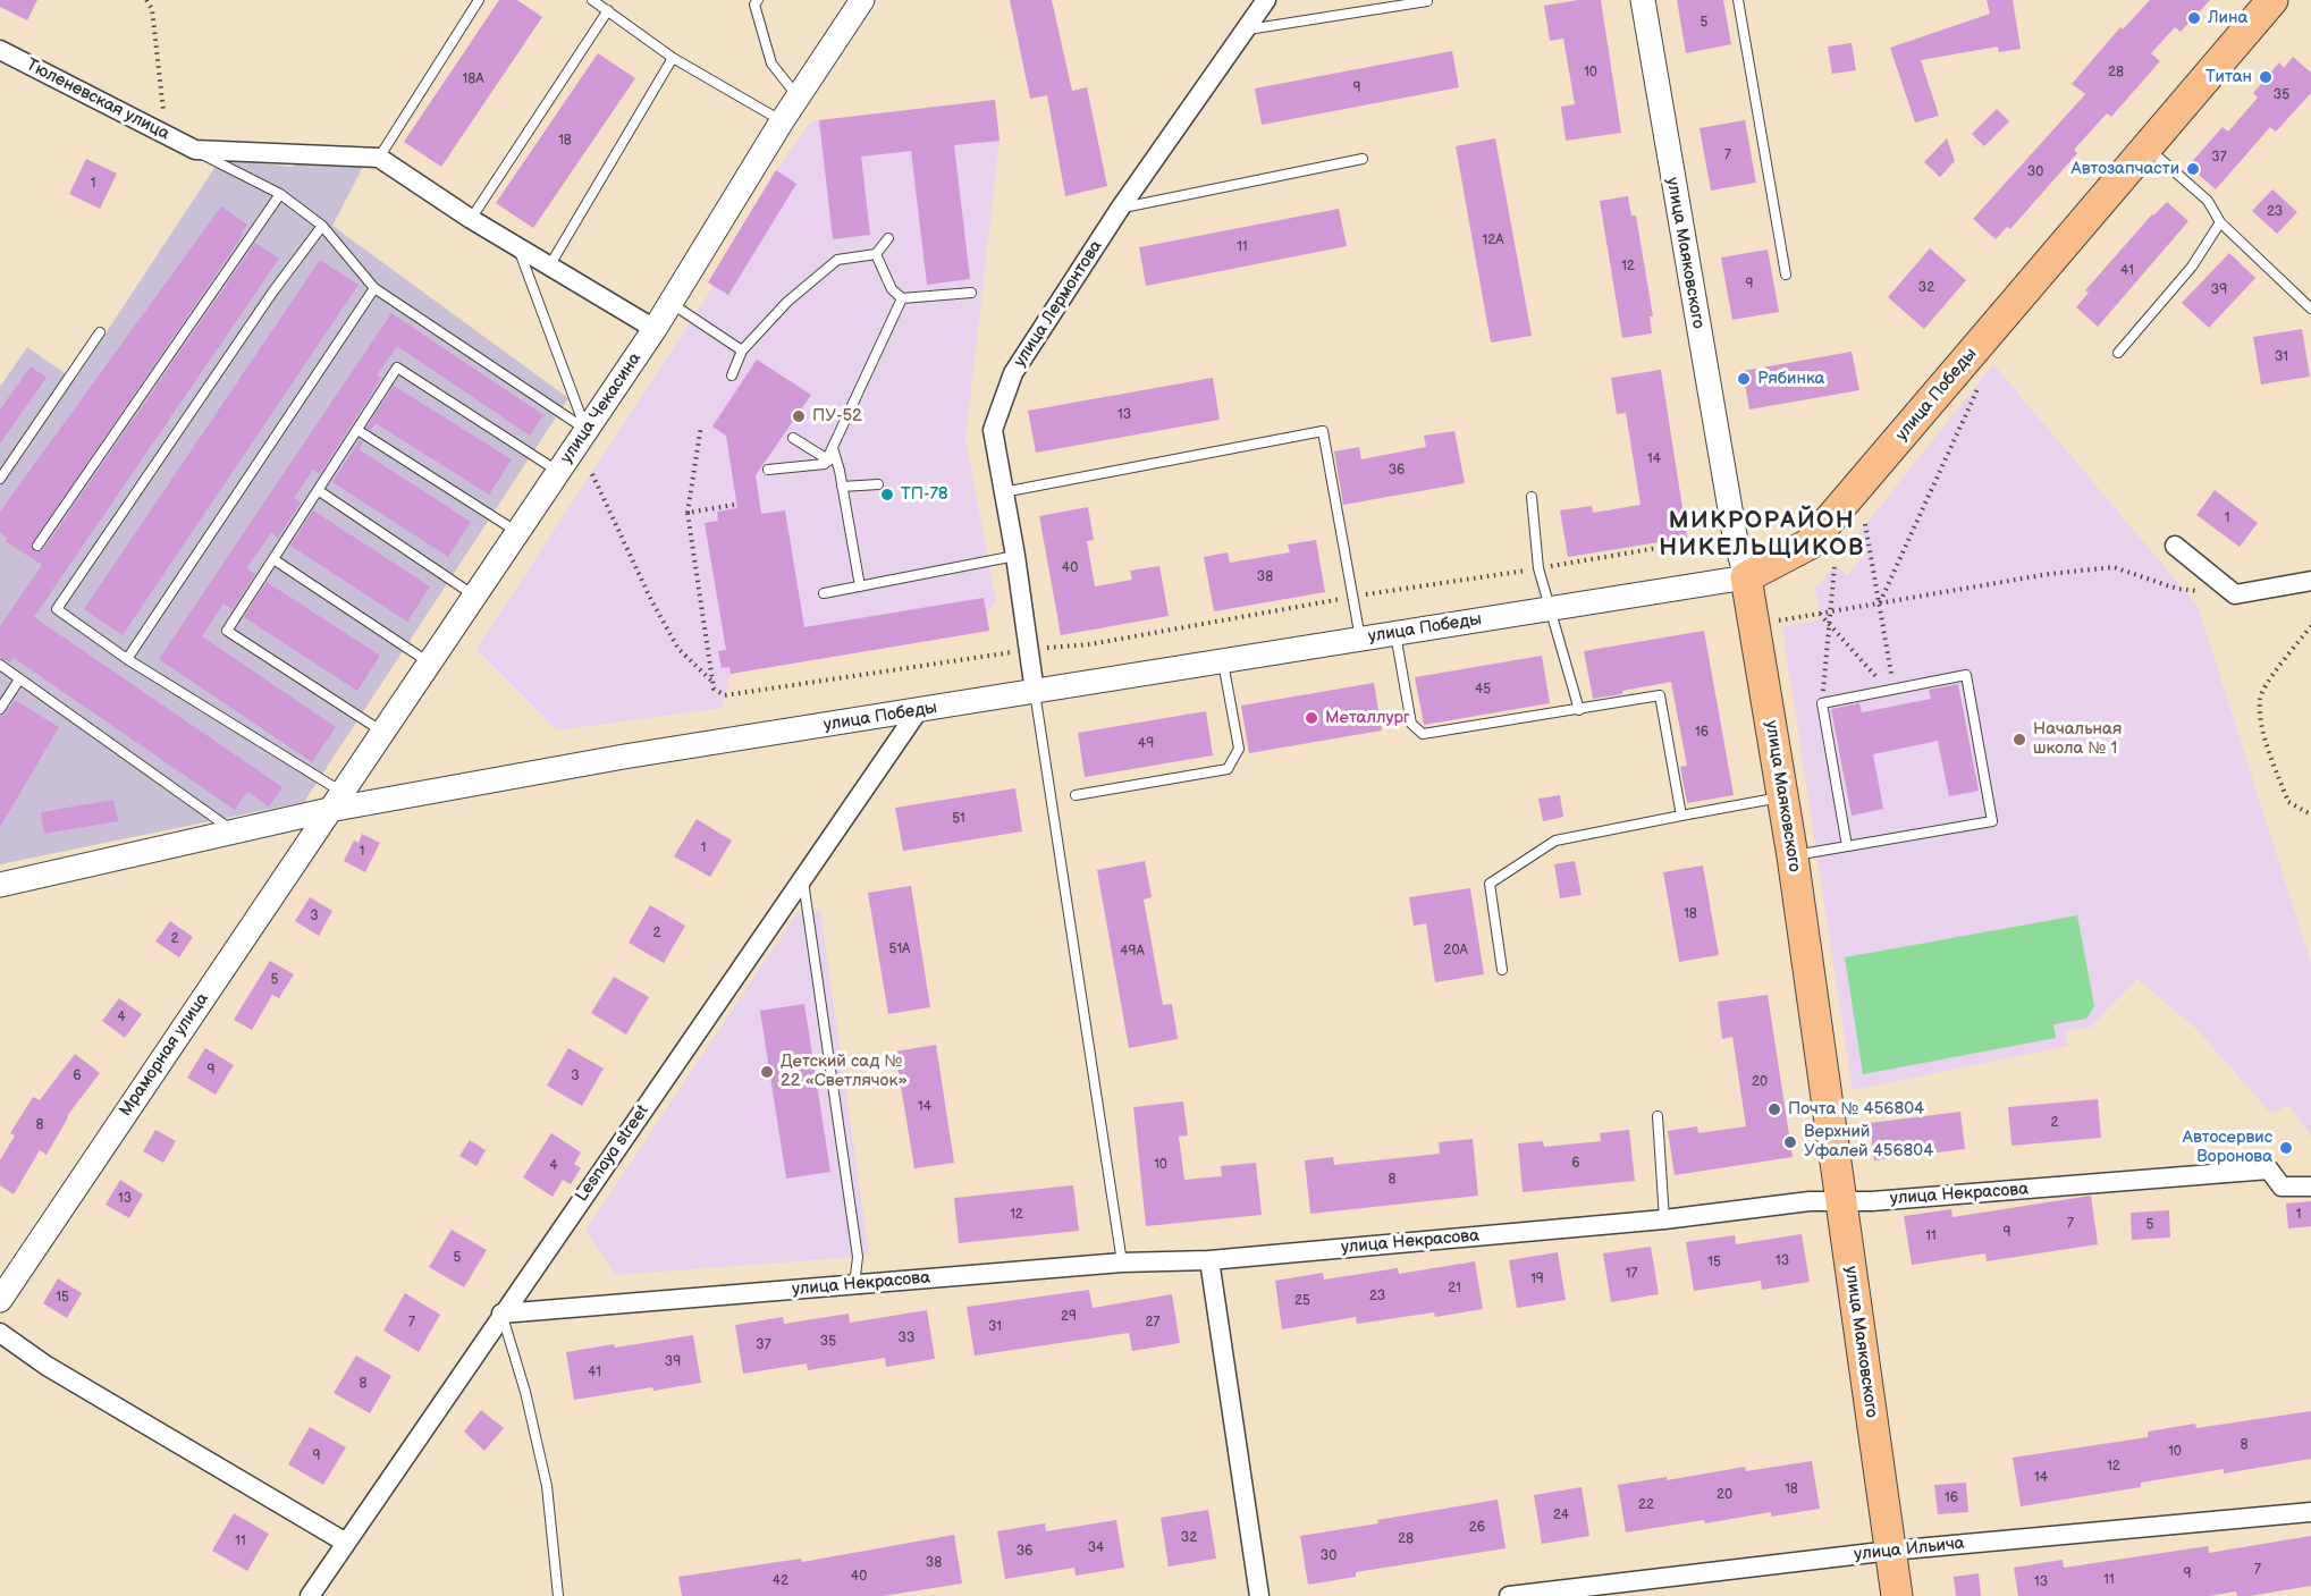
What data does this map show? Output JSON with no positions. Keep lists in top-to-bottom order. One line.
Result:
{"streets":{"main road":["улица Маяковского","улица Победы"],"street":["Тюленевская улица","улица Лермонтова","улица Чекасина","Мраморная улица","Lesnaya street","улица Некрасова","улица Ильича"]},"crossings":[["улица Маяковского","улица Победы"],["улица Маяковского","улица Некрасова"],["улица Маяковского","улица Ильича"],["улица Лермонтова","улица Победы"],["улица Победы","улица Чекасина"],["улица Победы","Мраморная улица"],["улица Победы","Lesnaya street"],["улица Чекасина","Мраморная улица"],["Lesnaya street","улица Некрасова"]],"districts":["МИКРОРАЙОН НИКЕЛЬЩИКОВ"],"places":["Лина","Титан","Автозапчасти","Рябинка","ПУ-52","ТП-78","Металлург","Начальная школа № 1","Детский сад № 22 «Светлячок»","Почта № 456804","Верхний Уфалей 456804","Автосервис Воронова"],"house_numbers":["5","10","28","18А","9","35","18","7","37","30","1","23","12А","11","12","41","9","32","39","31","13","14","36","1","40","38","45","16","49","51","1","1","18","3","2","2","51А","20А","49А","5","4","9","6","3","20","14","2","8","6","10","4","8","13","12","1","7","5","9","11","5","13","15","17","19","21","23","15","25","29","7","27","31","33","35","37","39","41","8","8","10","9","12","14","18","20","16","22","24","26","32","28","11","34","36","30","38","7","9","40","11","42","13"]}
